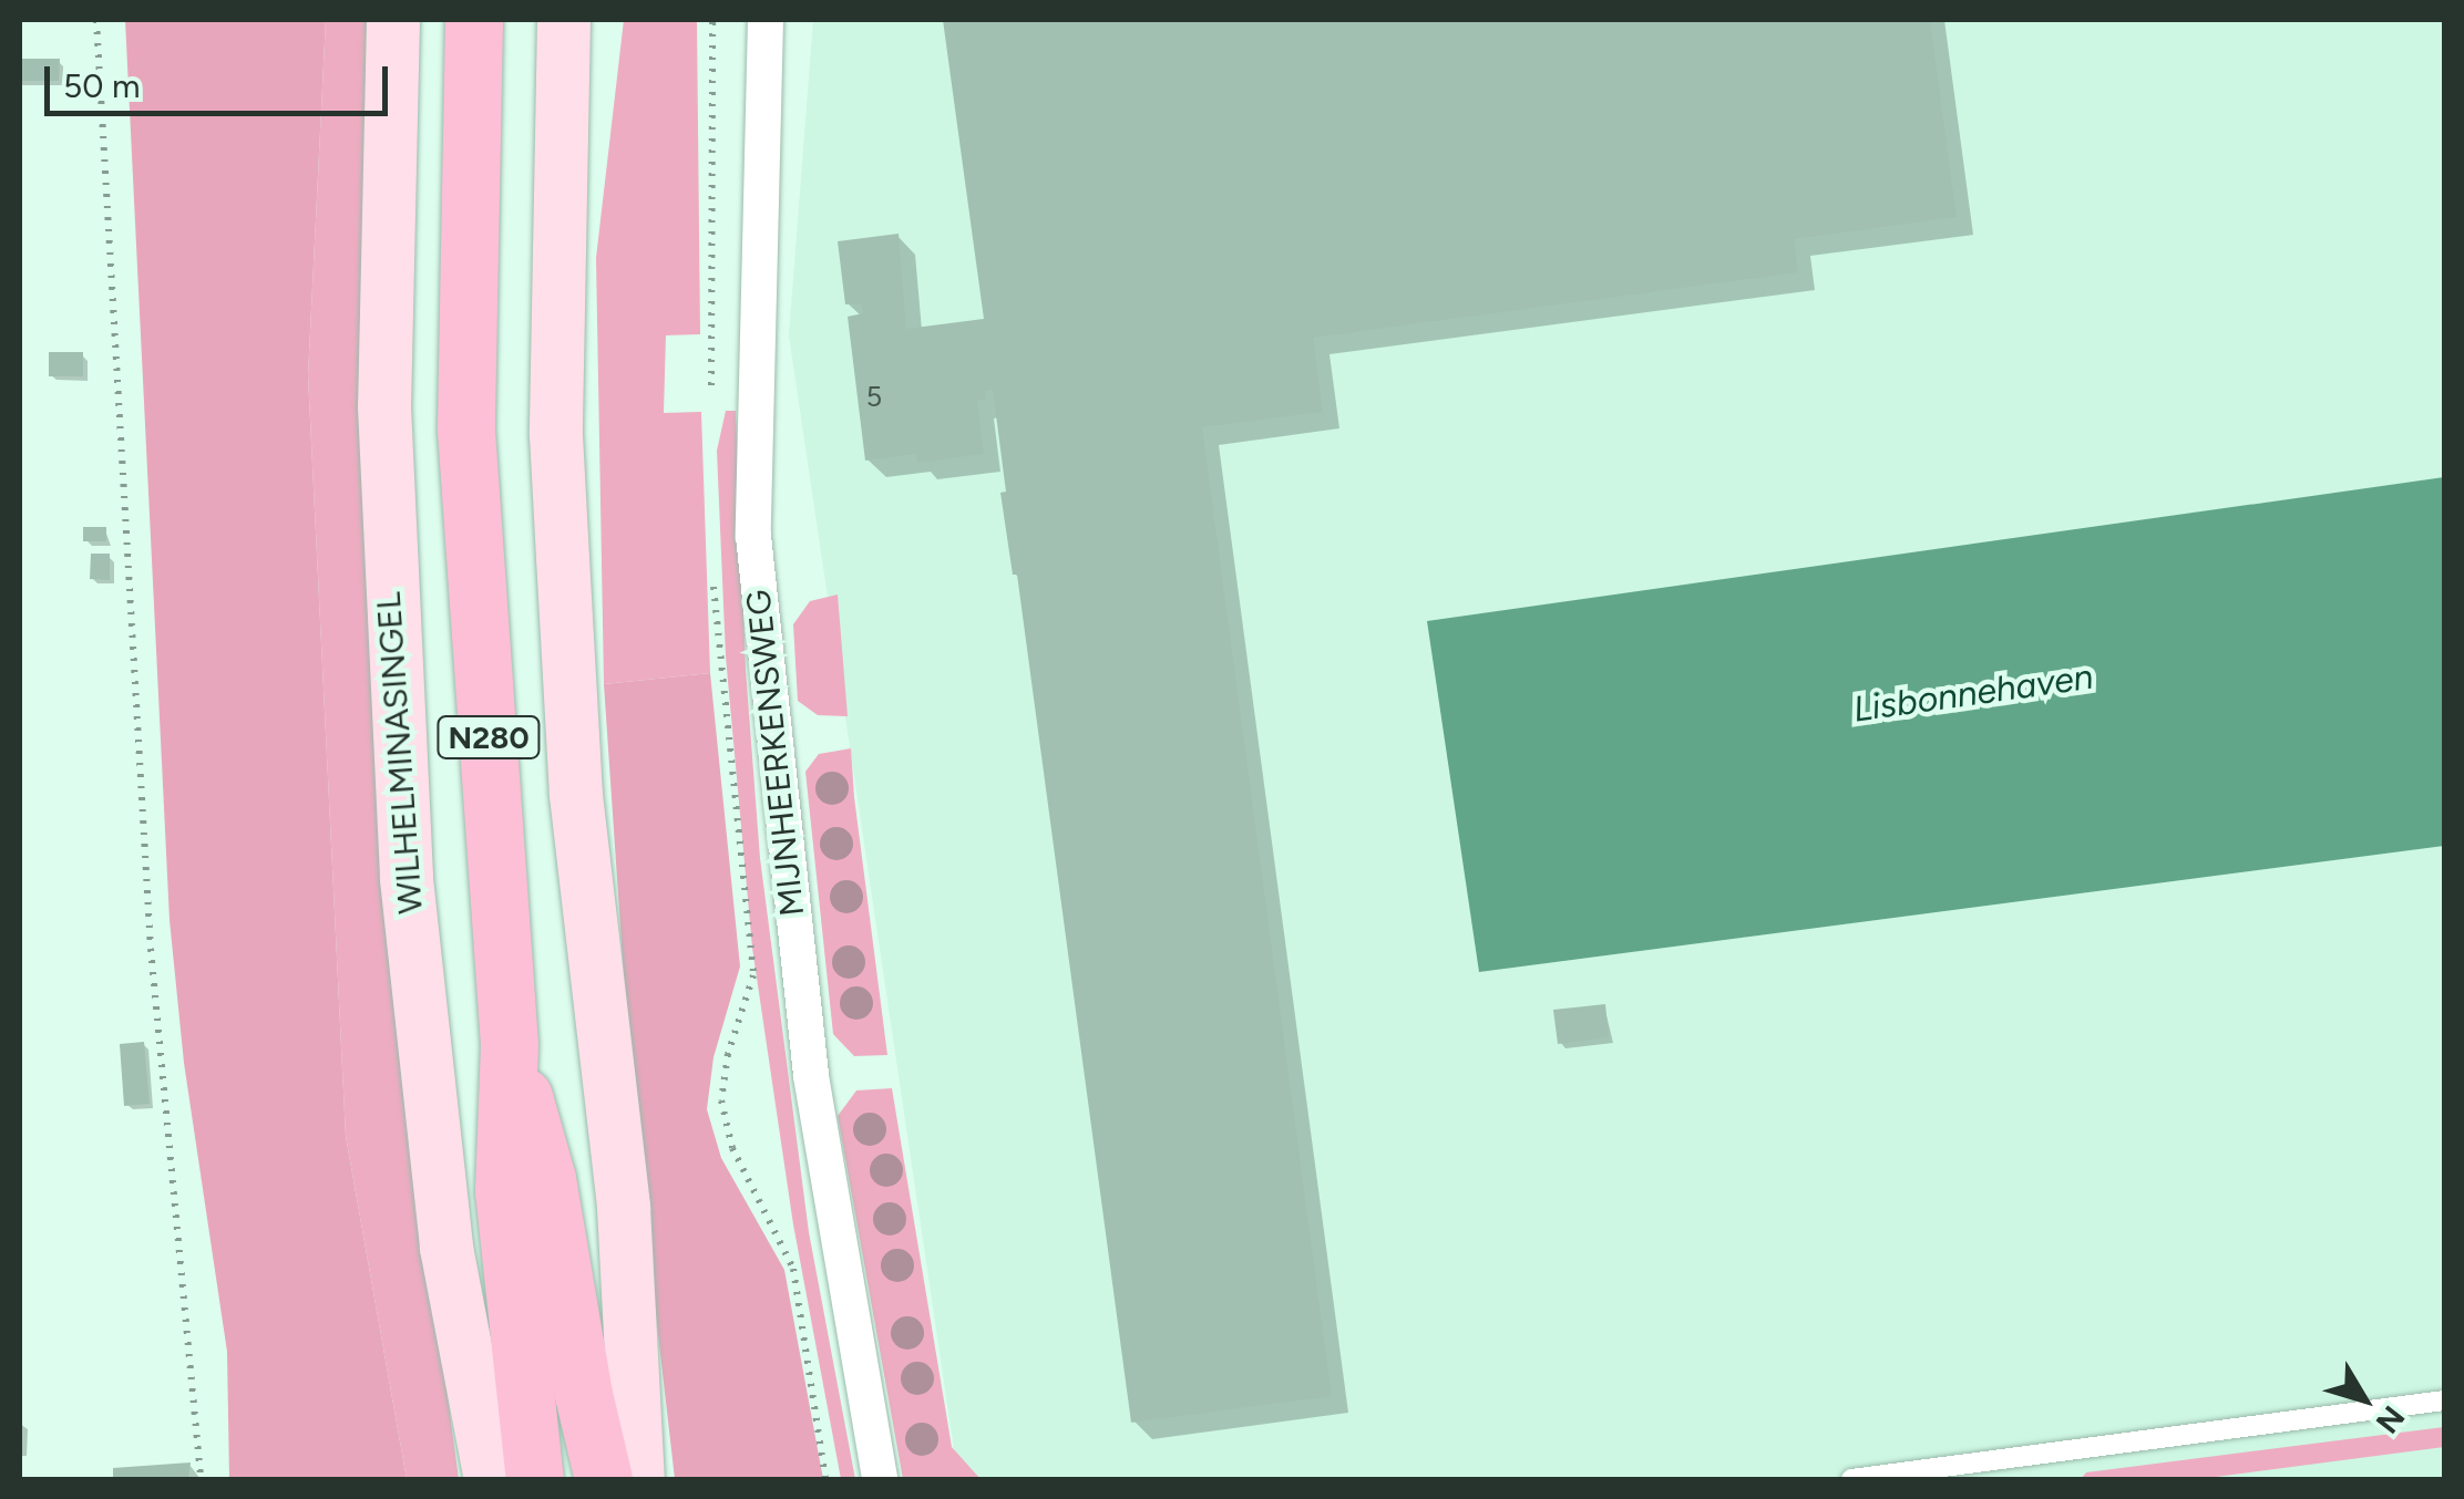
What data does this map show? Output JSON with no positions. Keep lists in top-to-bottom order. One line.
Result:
{"streets":{"main road":["N280","WILHELMINASINGEL"],"street":["MIJNHEERKENSWEG"]},"water":["Lisbonnehaven"],"house_numbers":["5"],"scale_bar":"50 m","north":"bottom right"}
